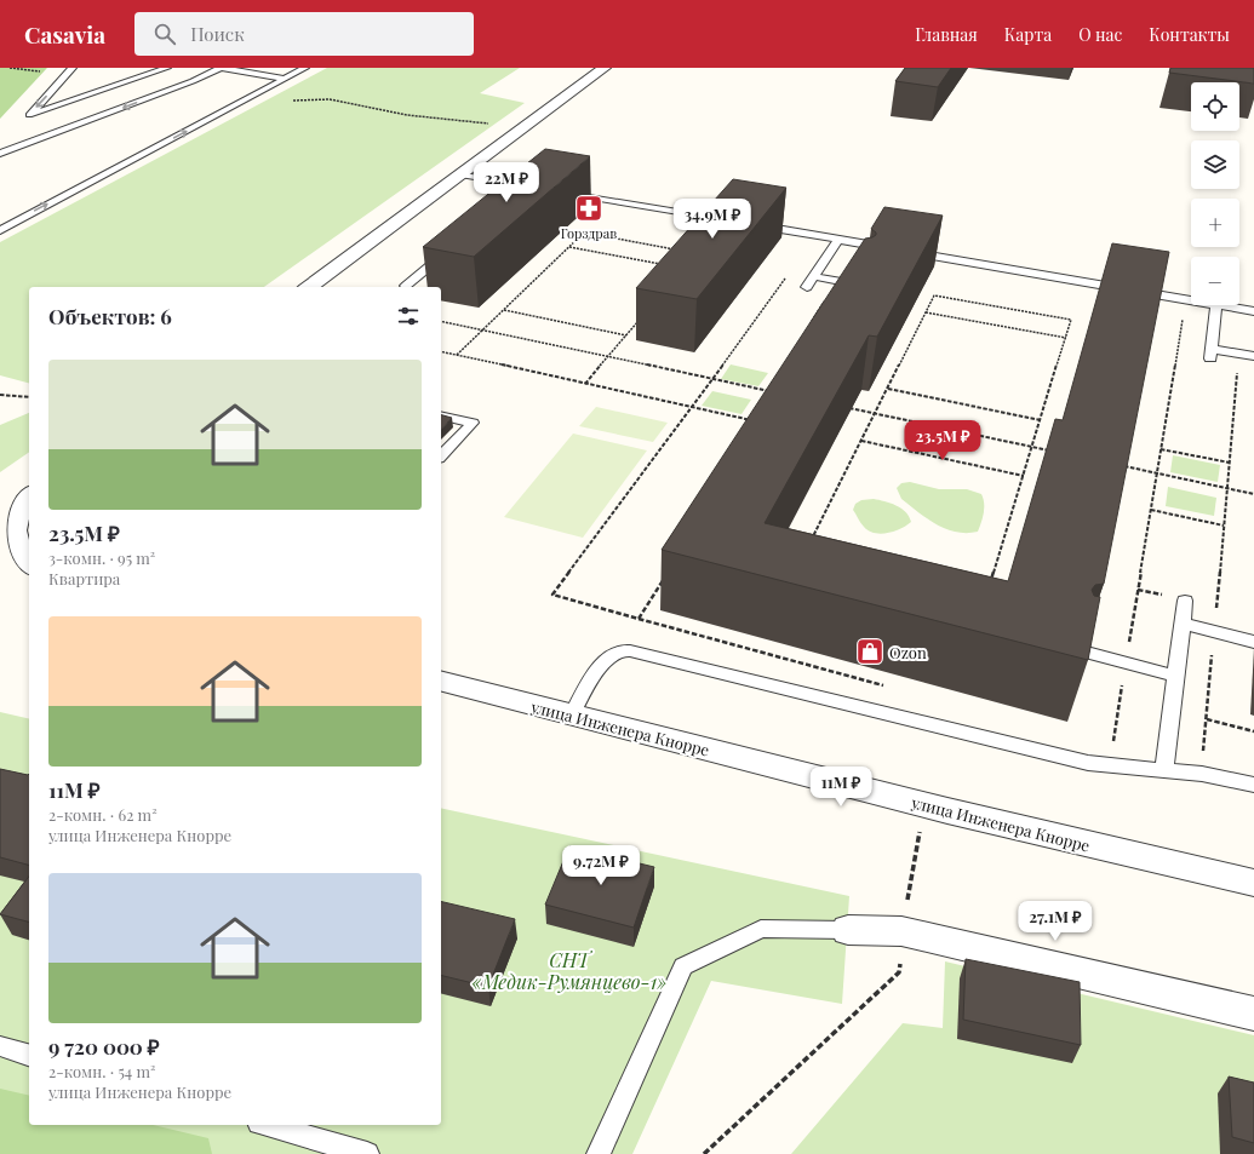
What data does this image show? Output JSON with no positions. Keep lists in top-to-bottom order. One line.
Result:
{"streets":{"street":["улица Инженера Кнорре"]},"parks":["СНТ «Медик-Румянцево-1»"],"places":{"pharmacy":["Горздрав"],"shop":["Ozon"]},"page":{"header":"Casavia","search":"Поиск","nav":["Главная","Карта","О нас","Контакты"],"map_buttons":["+","−"],"price":["22M ₽","34.9M ₽","23.5M ₽","11M ₽","9.72M ₽","27.1M ₽"],"heading":"Объектов: 6","list":[{"name":"23.5M ₽","note":"3-комн. · 95 m² · Квартира"},{"name":"11M ₽","note":"2-комн. · 62 m² · улица Инженера Кнорре"},{"name":"9 720 000 ₽","note":"2-комн. · 54 m² · улица Инженера Кнорре"}]}}
